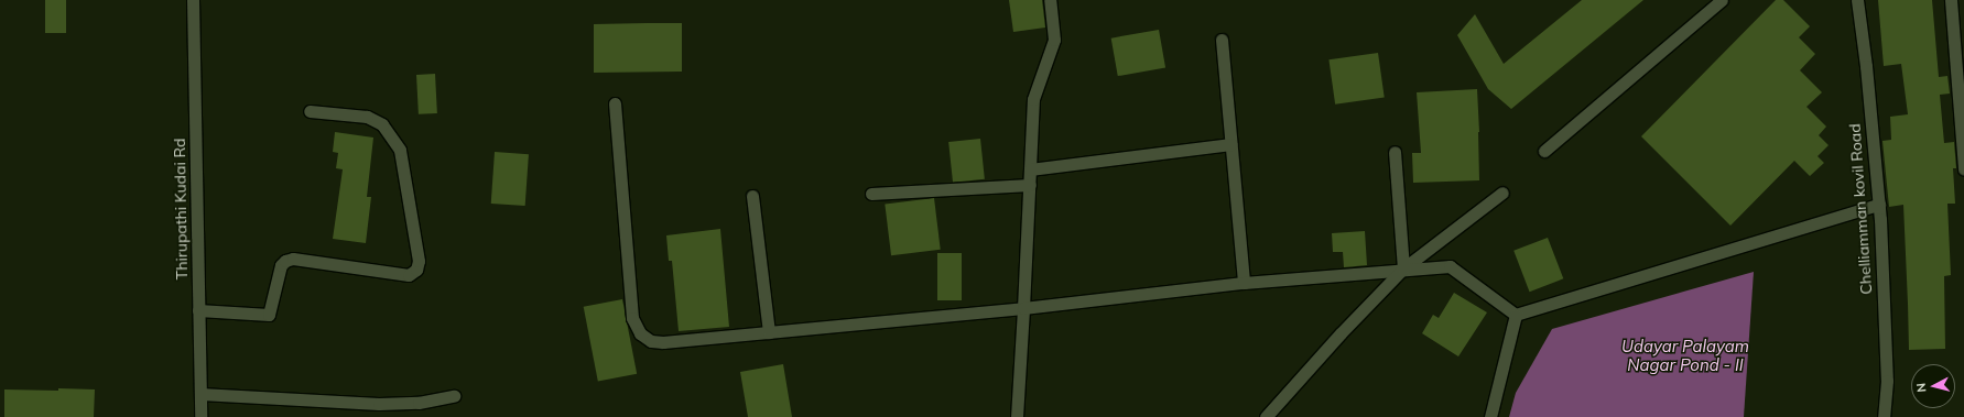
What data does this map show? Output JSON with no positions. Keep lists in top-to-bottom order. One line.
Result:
{"streets":{"street":["Thirupathi Kudai Rd","Chelliamman kovil Road"]},"water":["Udayar Palayam Nagar Pond - II"],"north":"left"}
